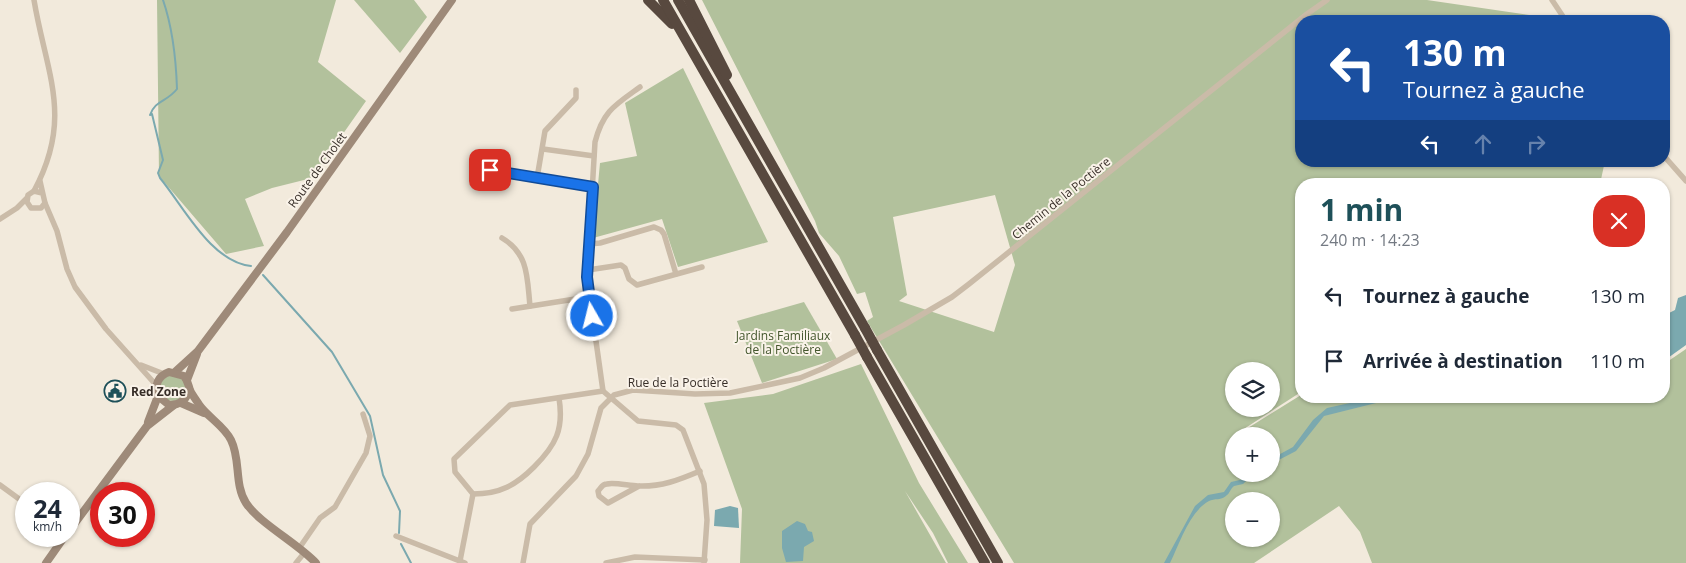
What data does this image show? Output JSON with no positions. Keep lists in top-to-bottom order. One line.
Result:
{"streets":{"main road":["Route de Cholet"],"street":["Chemin de la Poctière","Rue de la Poctière"]},"crossings":[["Chemin de la Poctière","Rue de la Poctière"]],"parks":["Jardins Familiaux de la Poctière"],"places":{"public building":["Red Zone"]},"page":{"turn":["130 m","Tournez à gauche"],"heading":["1 min","240 m · 14:23"],"list":[{"name":"Tournez à gauche","value":"130 m"},{"name":"Arrivée à destination","value":"110 m"}],"map_buttons":["+","−"],"speed":"24 km/h","limit":"30"}}
